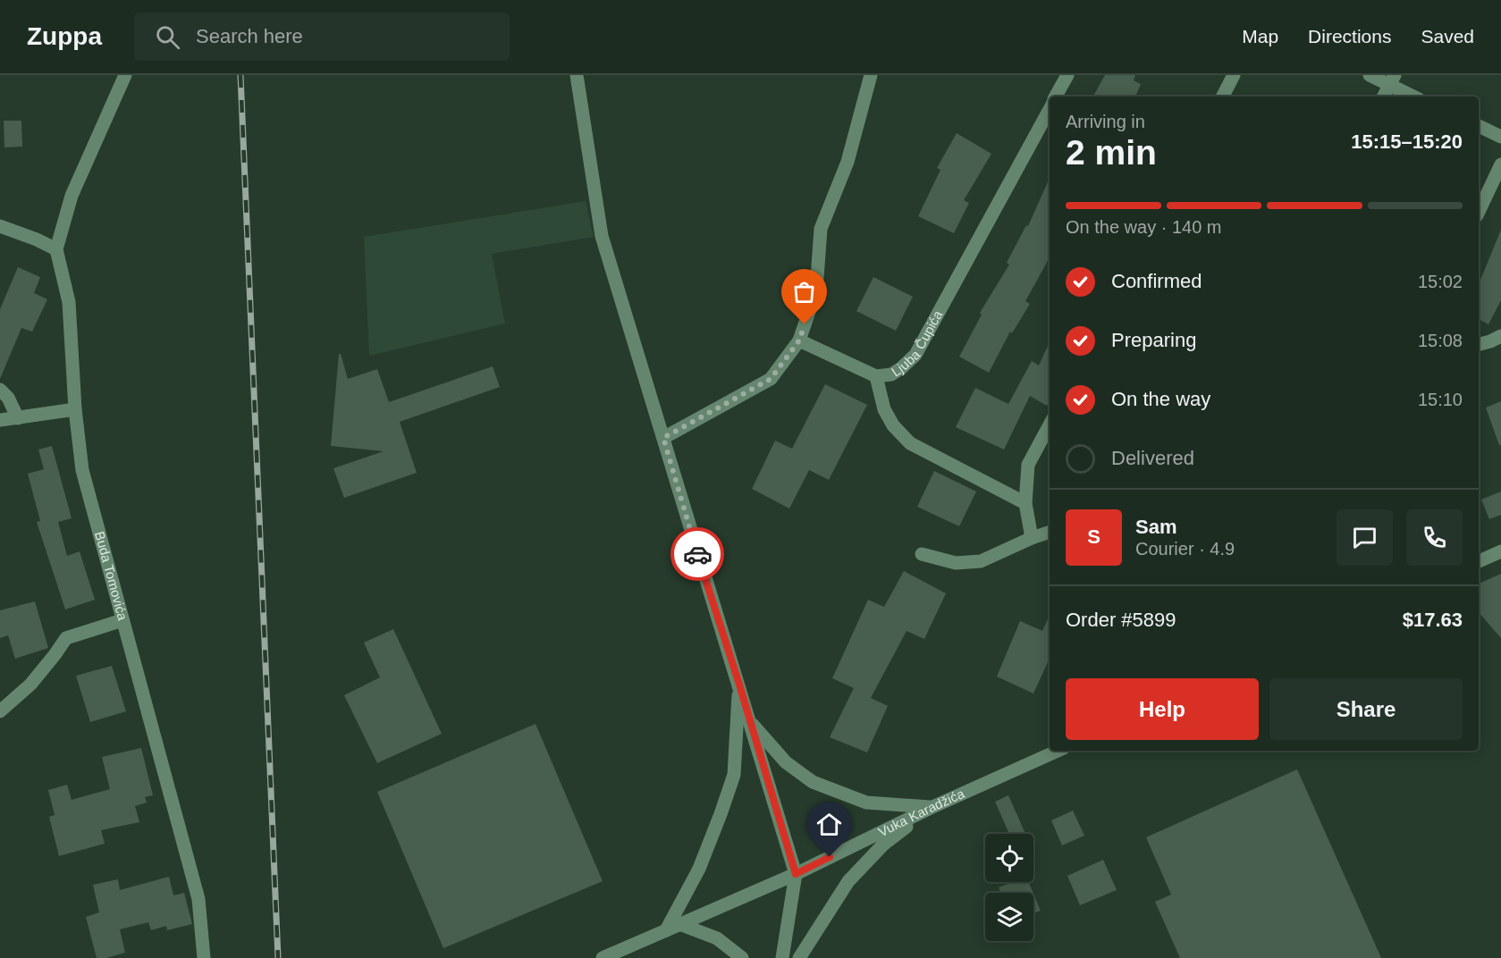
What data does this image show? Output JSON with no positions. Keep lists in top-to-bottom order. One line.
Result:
{"streets":{"street":["Ljuba Čupića","Buda Tomovića","Vuka Karadžića"]},"page":{"header":"Zuppa","search":"Search here","nav":["Map","Directions","Saved"],"heading":["2 min","Arriving in","15:15–15:20"],"panel":["Sam","Courier · 4.9","Order #5899","$17.63"],"bar":"On the way · 140 m","list":[["Confirmed","15:02"],["Preparing","15:08"],["On the way","15:10"],"Delivered"],"round":"S","buttons":["Help","Share"]}}
